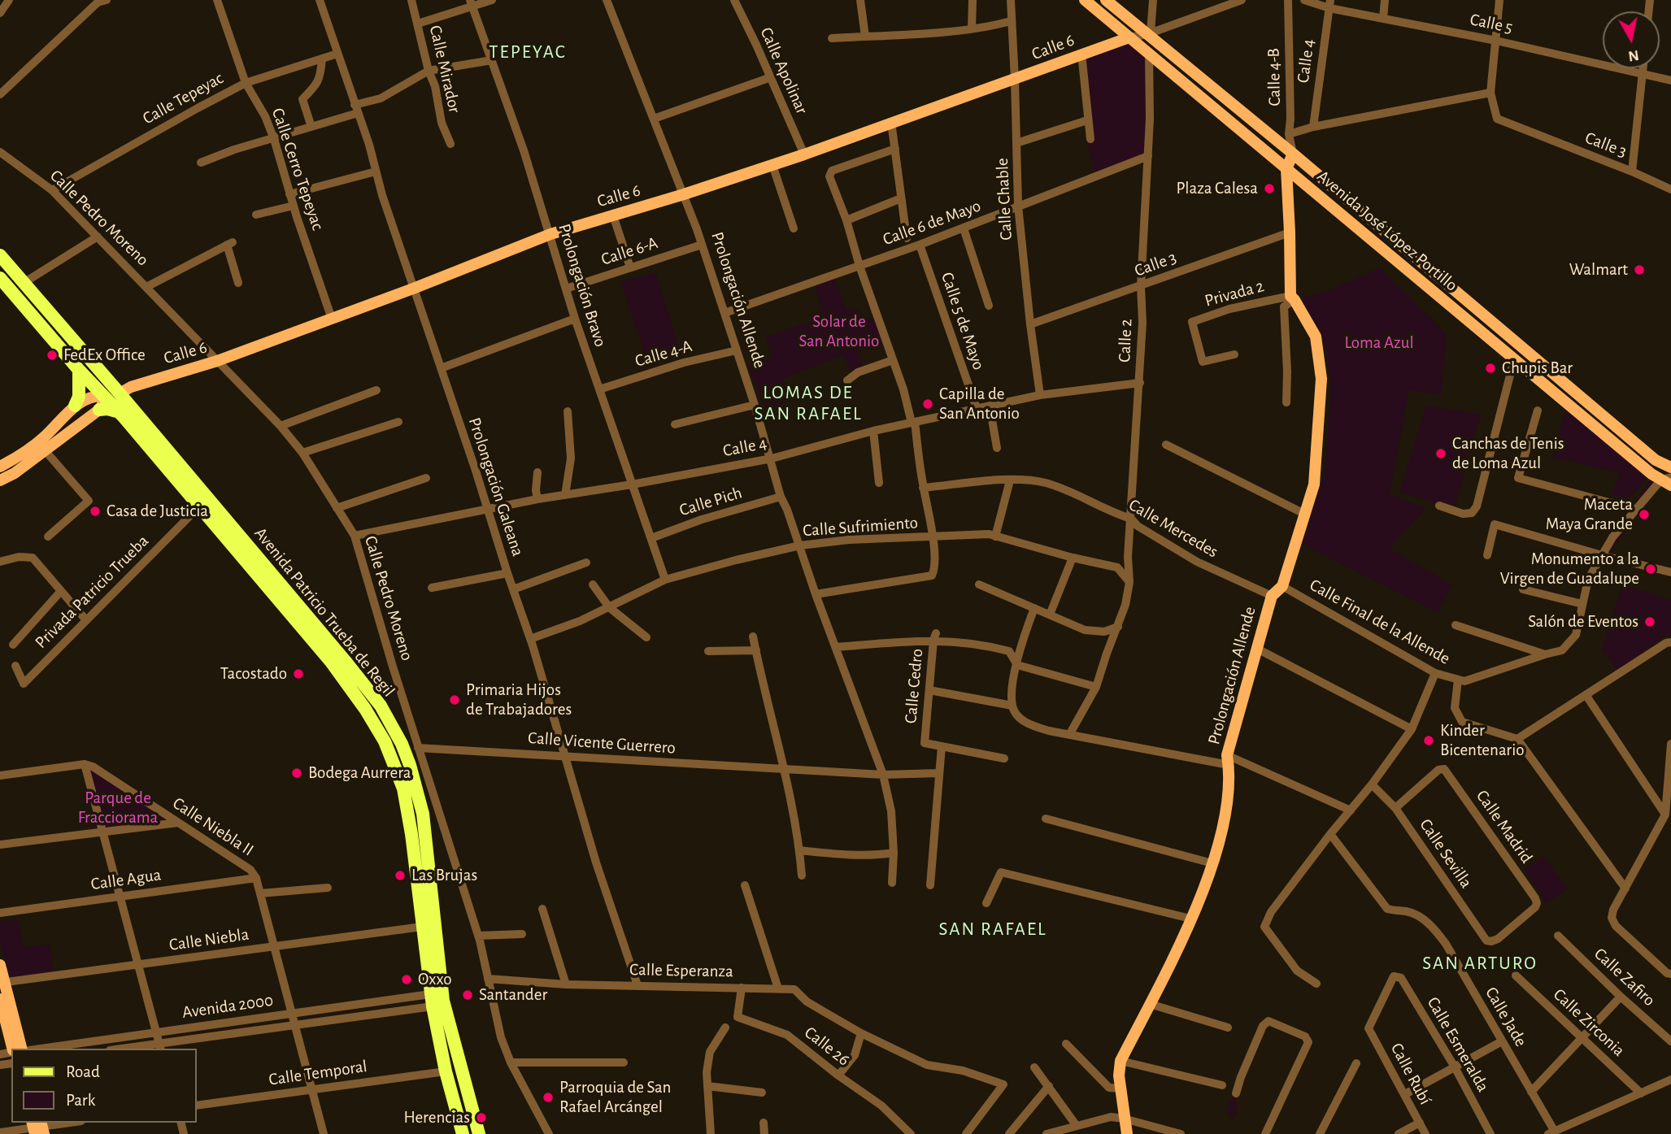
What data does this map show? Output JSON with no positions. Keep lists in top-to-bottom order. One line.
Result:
{"streets":{"main road":["Avenida Patricio Trueba de Regil"],"street":["Calle 5","Calle 6","Calle 4","Calle Mirador","Calle Apolinar","Calle 4-B","Calle Tepeyac","Calle 3","Calle Cerro Tepeyac","Calle Chable","Calle Pedro Moreno","Calle 6 de Mayo","Avenida José López Portillo","Calle 6-A","Prolongación Bravo","Privada 2","Prolongación Allende","Calle 5 de Mayo","Calle 2","Calle 4-A","Prolongación Galeana","Calle Pich","Calle Sufrimiento","Calle Mercedes","Privada Patricio Trueba","Calle Final de la Allende","Calle Cedro","Calle Vicente Guerrero","Calle Niebla II","Calle Madrid","Calle Sevilla","Calle Agua","Calle Niebla","Calle Esperanza","Calle Zafiro","Avenida 2000","Calle Jade","Calle Zirconia","Calle Esmeralda","Calle 26","Calle Temporal","Calle Rubí"]},"crossings":[["Calle 5","Calle 4"],["Calle 6","Calle Apolinar"],["Calle 6","Calle Cerro Tepeyac"],["Calle 6","Calle Chable"],["Calle 6","Calle Pedro Moreno"],["Calle 6","Avenida José López Portillo"],["Calle 6","Prolongación Bravo"],["Calle 6","Prolongación Allende"],["Calle 6","Prolongación Galeana"],["Calle 6","Avenida Patricio Trueba de Regil"],["Calle 4","Calle Chable"],["Calle 4","Calle Pedro Moreno"],["Calle 4","Prolongación Bravo"],["Calle 4","Prolongación Allende"],["Calle 4","Calle 5 de Mayo"],["Calle 4","Calle 2"],["Calle 4","Prolongación Galeana"],["Calle 4-B","Avenida José López Portillo"],["Calle 4-B","Prolongación Allende"],["Calle Tepeyac","Calle Cerro Tepeyac"],["Calle Tepeyac","Calle Pedro Moreno"],["Calle Tepeyac","Prolongación Galeana"],["Calle 3","Calle Chable"],["Calle 3","Prolongación Allende"],["Calle 3","Calle 2"],["Calle Chable","Calle 6 de Mayo"],["Calle Pedro Moreno","Calle Vicente Guerrero"],["Calle Pedro Moreno","Calle Esperanza"],["Calle 6 de Mayo","Prolongación Allende"],["Calle 6 de Mayo","Calle 5 de Mayo"],["Calle 6 de Mayo","Calle 2"],["Avenida José López Portillo","Prolongación Allende"],["Avenida José López Portillo","Calle 2"],["Calle 6-A","Prolongación Bravo"],["Calle 6-A","Prolongación Allende"],["Prolongación Bravo","Calle 4-A"],["Prolongación Bravo","Calle Pich"],["Prolongación Bravo","Calle Sufrimiento"],["Privada 2","Prolongación Allende"],["Prolongación Allende","Calle 4-A"],["Prolongación Allende","Calle Pich"],["Prolongación Allende","Calle Sufrimiento"],["Prolongación Allende","Calle Mercedes"],["Prolongación Allende","Calle Final de la Allende"],["Prolongación Allende","Calle Vicente Guerrero"],["Calle 2","Calle Sufrimiento"],["Calle 2","Calle Mercedes"],["Prolongación Galeana","Calle Sufrimiento"],["Prolongación Galeana","Calle Vicente Guerrero"],["Prolongación Galeana","Calle Esperanza"],["Privada Patricio Trueba","Avenida Patricio Trueba de Regil"],["Avenida Patricio Trueba de Regil","Calle Niebla"],["Avenida Patricio Trueba de Regil","Avenida 2000"],["Avenida Patricio Trueba de Regil","Calle Temporal"],["Calle Niebla II","Calle Agua"],["Calle Niebla II","Calle Niebla"],["Calle Niebla II","Avenida 2000"],["Calle Niebla II","Calle Temporal"],["Calle Madrid","Calle Sevilla"],["Calle Esperanza","Calle 26"],["Calle Esmeralda","Calle Rubí"]],"districts":["TEPEYAC","LOMAS DE SAN RAFAEL","SAN RAFAEL","SAN ARTURO"],"parks":["Solar de San Antonio","Loma Azul","Parque de Fracciorama"],"places":["Plaza Calesa","Walmart","FedEx Office","Chupis Bar","Capilla de San Antonio","Canchas de Tenis de Loma Azul","Casa de Justicia","Maceta Maya Grande","Monumento a la Virgen de Guadalupe","Salón de Eventos","Tacostado","Primaria Hijos de Trabajadores","Kinder Bicentenario","Bodega Aurrera","Las Brujas","Oxxo","Santander","Parroquia de San Rafael Arcángel","Herencias"],"legend":["Road","Park"],"north":"bottom"}
